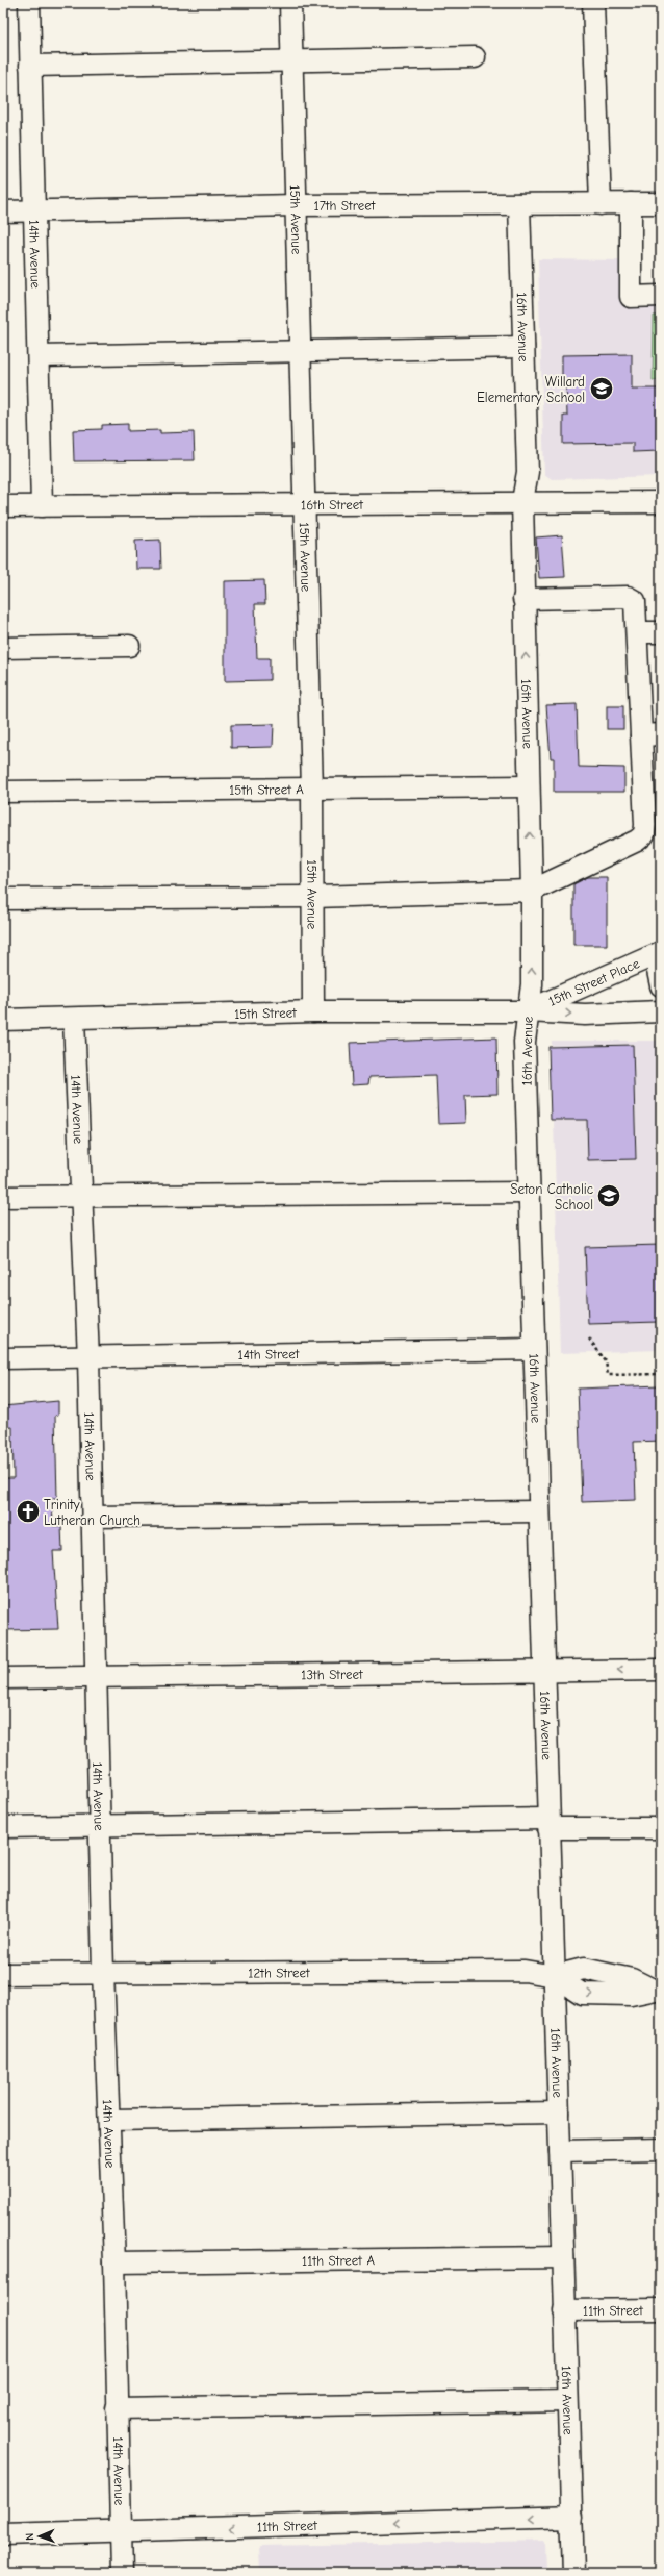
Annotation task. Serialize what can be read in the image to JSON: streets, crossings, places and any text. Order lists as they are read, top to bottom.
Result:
{
  "streets": {
    "street": [
      "17th Street",
      "15th Avenue",
      "14th Avenue",
      "16th Avenue",
      "16th Street",
      "15th Street A",
      "15th Street Place",
      "15th Street",
      "14th Street",
      "13th Street",
      "12th Street",
      "11th Street A",
      "11th Street"
    ]
  },
  "crossings": [
    ["17th Street", "15th Avenue"],
    ["17th Street", "14th Avenue"],
    ["17th Street", "16th Avenue"],
    ["15th Avenue", "16th Street"],
    ["15th Avenue", "15th Street A"],
    ["15th Avenue", "15th Street"],
    ["14th Avenue", "16th Street"],
    ["14th Avenue", "15th Street"],
    ["14th Avenue", "14th Street"],
    ["14th Avenue", "13th Street"],
    ["14th Avenue", "12th Street"],
    ["14th Avenue", "11th Street A"],
    ["14th Avenue", "11th Street"],
    ["16th Avenue", "16th Street"],
    ["16th Avenue", "15th Street A"],
    ["16th Avenue", "15th Street Place"],
    ["16th Avenue", "15th Street"],
    ["16th Avenue", "14th Street"],
    ["16th Avenue", "13th Street"],
    ["16th Avenue", "12th Street"],
    ["16th Avenue", "11th Street A"],
    ["16th Avenue", "11th Street"],
    ["15th Street Place", "15th Street"]
  ],
  "places": {
    "school or university": ["Willard Elementary School", "Seton Catholic School"],
    "church": ["Trinity Lutheran Church"]
  },
  "north": "left"
}
